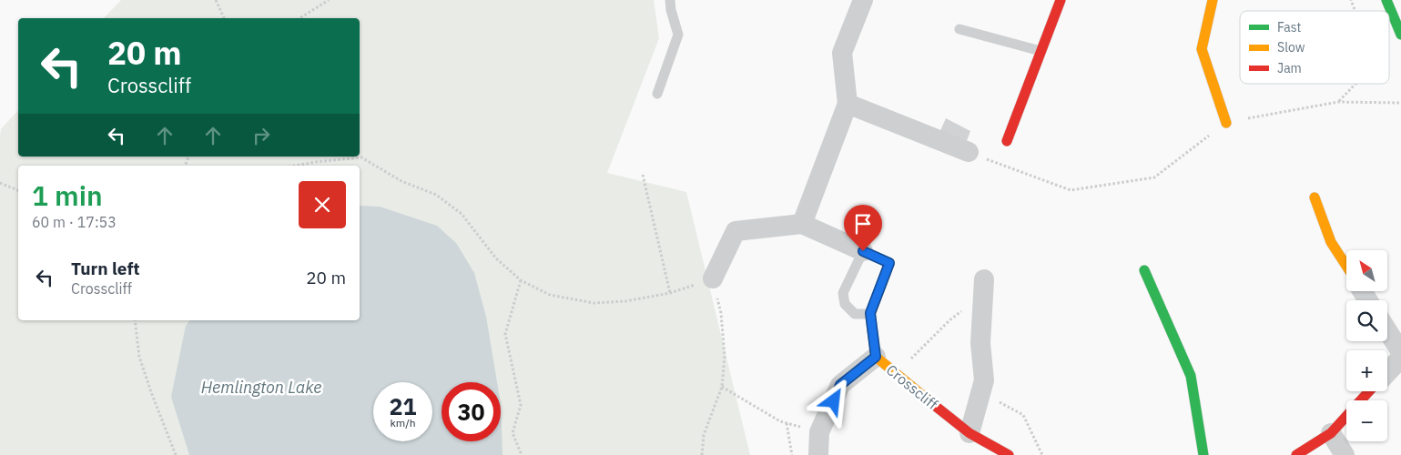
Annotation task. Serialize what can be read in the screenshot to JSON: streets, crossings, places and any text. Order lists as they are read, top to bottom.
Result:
{
  "streets": {
    "street": ["Crosscliff"]
  },
  "water": ["Hemlington Lake"],
  "legend": ["Fast", "Slow", "Jam"],
  "north": "top left",
  "page": {
    "turn": ["20 m", "Crosscliff"],
    "heading": ["1 min", "60 m · 17:53"],
    "list": [
      {
        "name": "Turn left",
        "note": "Crosscliff",
        "value": "20 m"
      }
    ],
    "map_buttons": ["+", "−"],
    "speed": "21 km/h",
    "limit": "30"
  }
}
